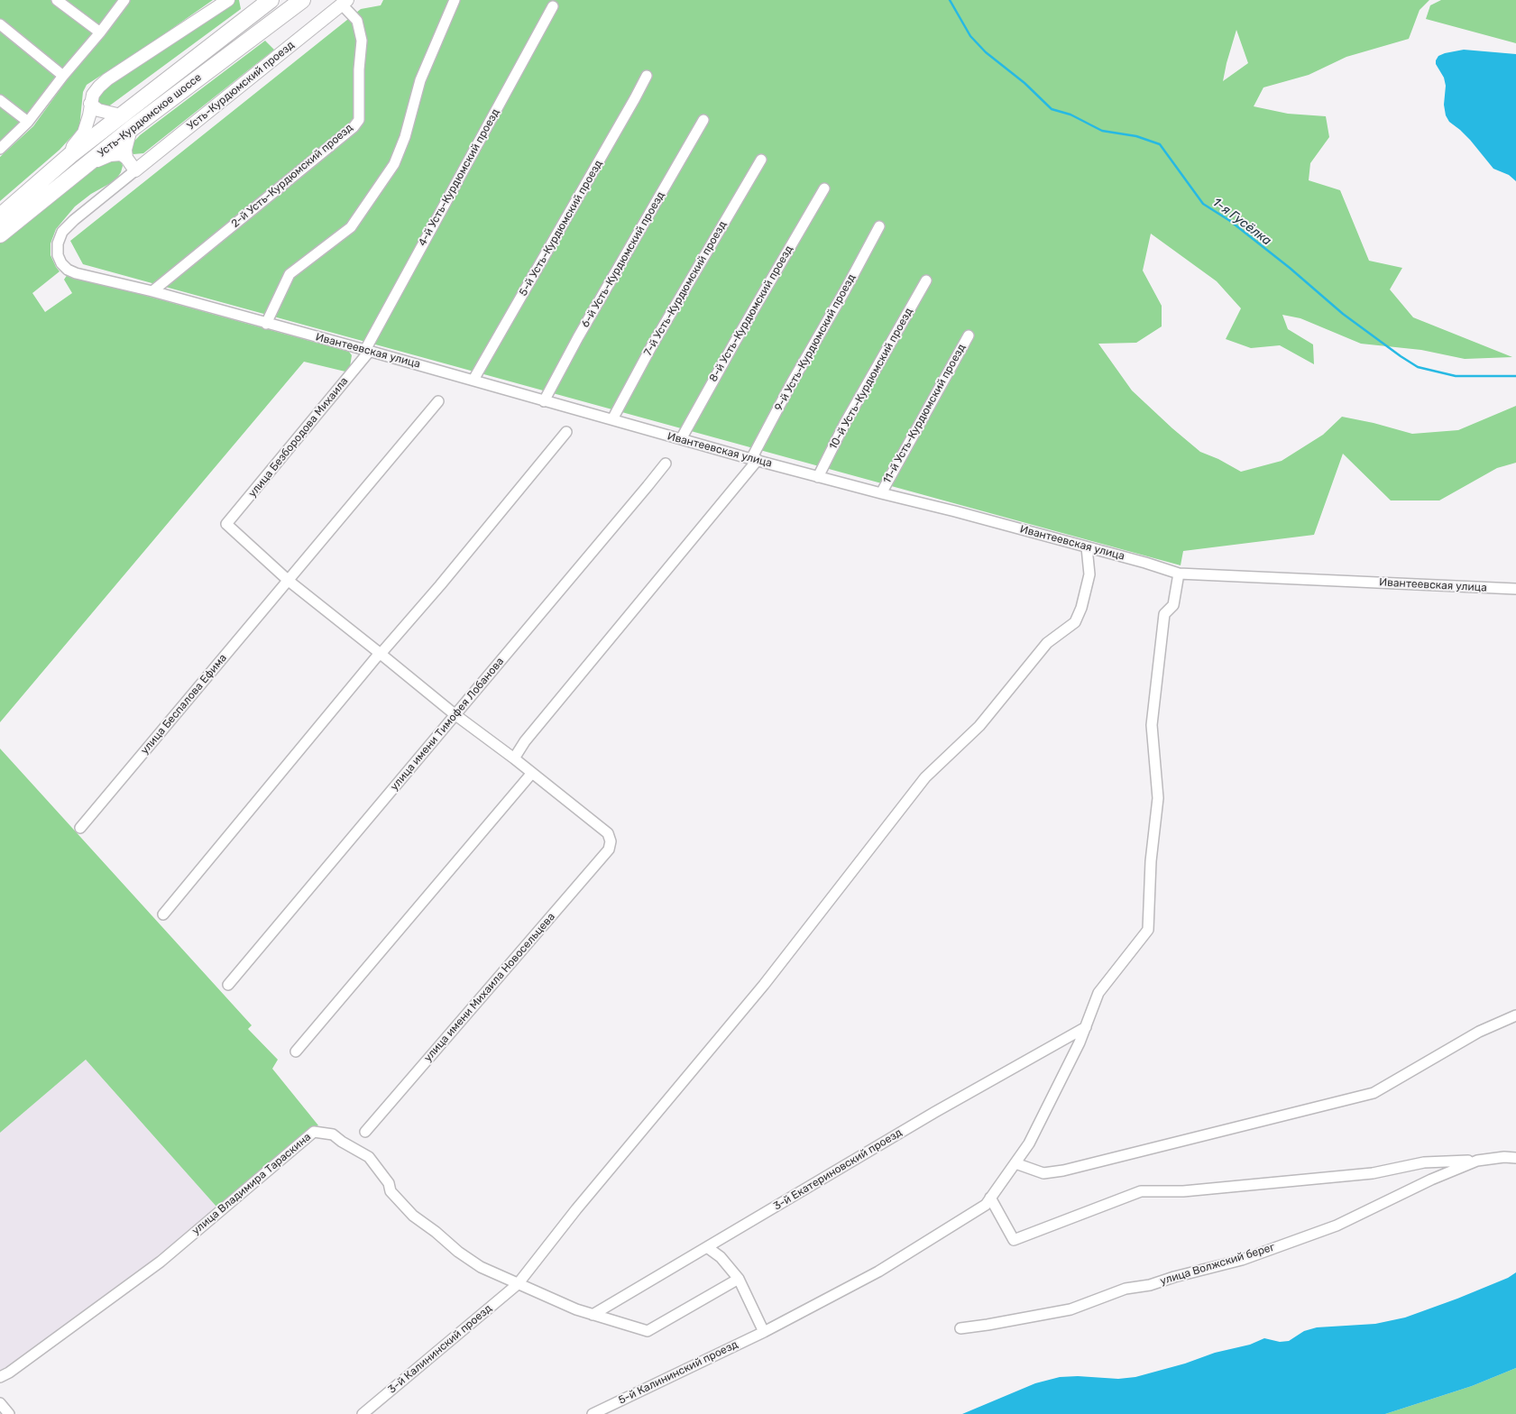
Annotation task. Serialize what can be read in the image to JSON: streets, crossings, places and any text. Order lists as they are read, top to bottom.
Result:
{
  "streets": {
    "main road": ["Усть-Курдюмское шоссе"],
    "street": [
      "Усть-Курдюмский проезд",
      "2-й Усть-Курдюмский проезд",
      "4-й Усть-Курдюмский проезд",
      "5-й Усть-Курдюмский проезд",
      "6-й Усть-Курдюмский проезд",
      "7-й Усть-Курдюмский проезд",
      "8-й Усть-Курдюмский проезд",
      "9-й Усть-Курдюмский проезд",
      "Ивантеевская улица",
      "10-й Усть-Курдюмский проезд",
      "11-й Усть-Курдюмский проезд",
      "улица Безбородова Михаила",
      "улица Беспалова Ефима",
      "улица имени Тимофея Лобанова",
      "улица имени Михаила Новосельцева",
      "3-й Екатериновский проезд",
      "улица Владимира Тараскина",
      "улица Волжский берег",
      "3-й Калининский проезд",
      "5-й Калининский проезд"
    ]
  },
  "crossings": [
    ["Усть-Курдюмский проезд", "2-й Усть-Курдюмский проезд"],
    ["Усть-Курдюмский проезд", "Ивантеевская улица"],
    ["2-й Усть-Курдюмский проезд", "Ивантеевская улица"],
    ["4-й Усть-Курдюмский проезд", "Ивантеевская улица"],
    ["4-й Усть-Курдюмский проезд", "улица Безбородова Михаила"],
    ["5-й Усть-Курдюмский проезд", "Ивантеевская улица"],
    ["6-й Усть-Курдюмский проезд", "Ивантеевская улица"],
    ["7-й Усть-Курдюмский проезд", "Ивантеевская улица"],
    ["8-й Усть-Курдюмский проезд", "Ивантеевская улица"],
    ["9-й Усть-Курдюмский проезд", "Ивантеевская улица"],
    ["Ивантеевская улица", "10-й Усть-Курдюмский проезд"],
    ["Ивантеевская улица", "11-й Усть-Курдюмский проезд"],
    ["Ивантеевская улица", "улица Безбородова Михаила"],
    ["Ивантеевская улица", "3-й Калининский проезд"],
    ["Ивантеевская улица", "5-й Калининский проезд"],
    ["улица Безбородова Михаила", "улица Беспалова Ефима"],
    ["3-й Екатериновский проезд", "улица Владимира Тараскина"],
    ["3-й Екатериновский проезд", "5-й Калининский проезд"],
    ["улица Владимира Тараскина", "3-й Калининский проезд"]
  ],
  "water": ["1-я Гусёлка"]
}
